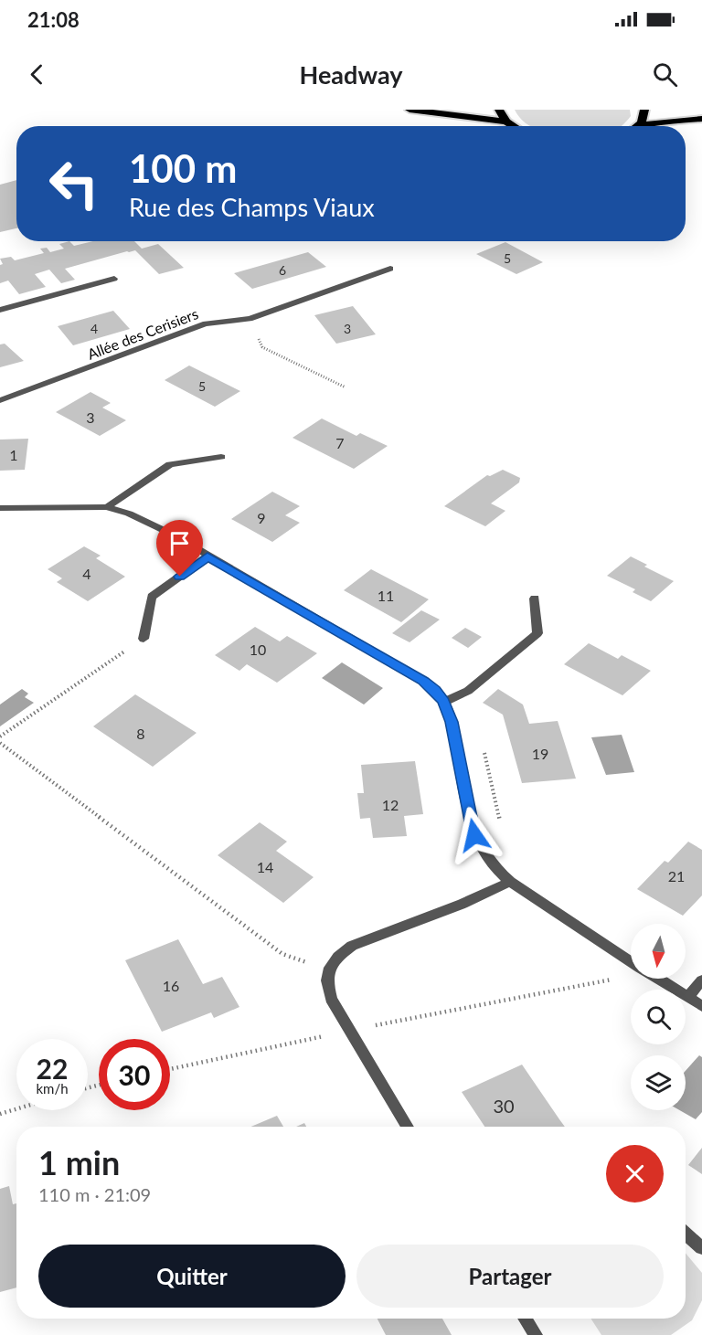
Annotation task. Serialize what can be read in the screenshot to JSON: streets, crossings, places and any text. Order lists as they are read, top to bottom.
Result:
{
  "streets": {
    "street": ["Allée des Cerisiers"]
  },
  "house_numbers": [
    "5",
    "6",
    "4",
    "3",
    "5",
    "3",
    "7",
    "1",
    "9",
    "4",
    "11",
    "10",
    "8",
    "19",
    "12",
    "14",
    "21",
    "16",
    "30"
  ],
  "north": "bottom",
  "page": {
    "status": "21:08",
    "header": "Headway",
    "turn": ["100 m", "Rue des Champs Viaux"],
    "speed": "22 km/h",
    "limit": "30",
    "heading": ["1 min", "110 m · 21:09"],
    "buttons": ["Quitter", "Partager"]
  }
}
